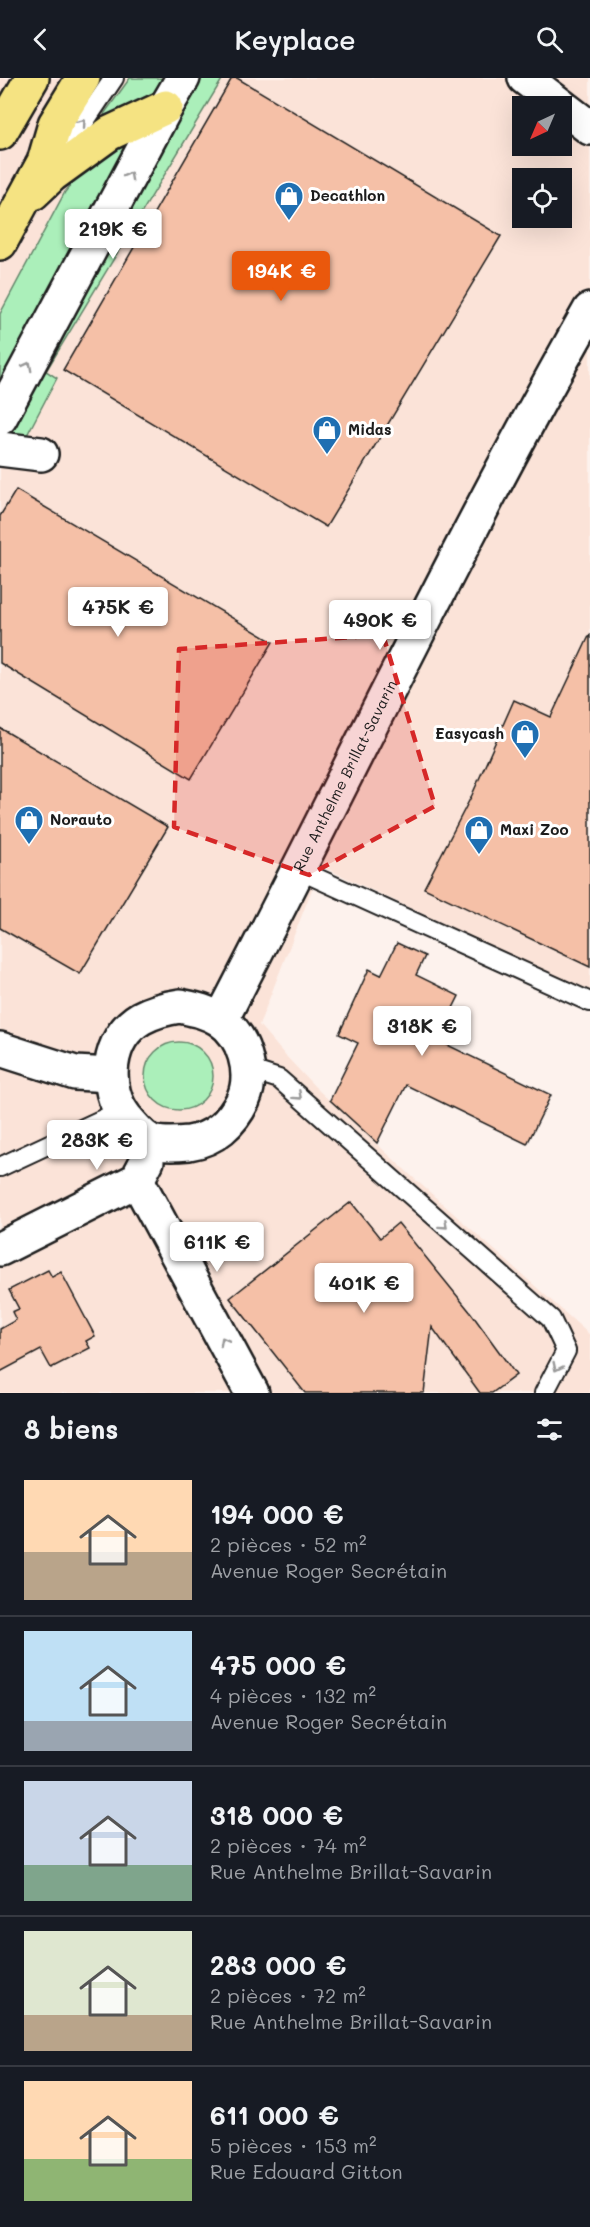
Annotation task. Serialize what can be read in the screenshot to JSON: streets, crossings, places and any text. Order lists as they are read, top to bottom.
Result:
{
  "streets": {
    "street": ["Rue Anthelme Brillat-Savarin"]
  },
  "places": {
    "shop": [
      "Decathlon",
      "Midas",
      "Easycash",
      "Norauto",
      "Maxi Zoo"
    ]
  },
  "north": "bottom left",
  "page": {
    "header": "Keyplace",
    "price": [
      "219K €",
      "194K €",
      "475K €",
      "490K €",
      "318K €",
      "283K €",
      "611K €",
      "401K €"
    ],
    "heading": "8 biens",
    "list": [
      {
        "name": "194 000 €",
        "note": "2 pièces · 52 m² · Avenue Roger Secrétain"
      },
      {
        "name": "475 000 €",
        "note": "4 pièces · 132 m² · Avenue Roger Secrétain"
      },
      {
        "name": "318 000 €",
        "note": "2 pièces · 74 m² · Rue Anthelme Brillat-Savarin"
      },
      {
        "name": "283 000 €",
        "note": "2 pièces · 72 m² · Rue Anthelme Brillat-Savarin"
      },
      {
        "name": "611 000 €",
        "note": "5 pièces · 153 m² · Rue Edouard Gitton"
      }
    ]
  }
}
